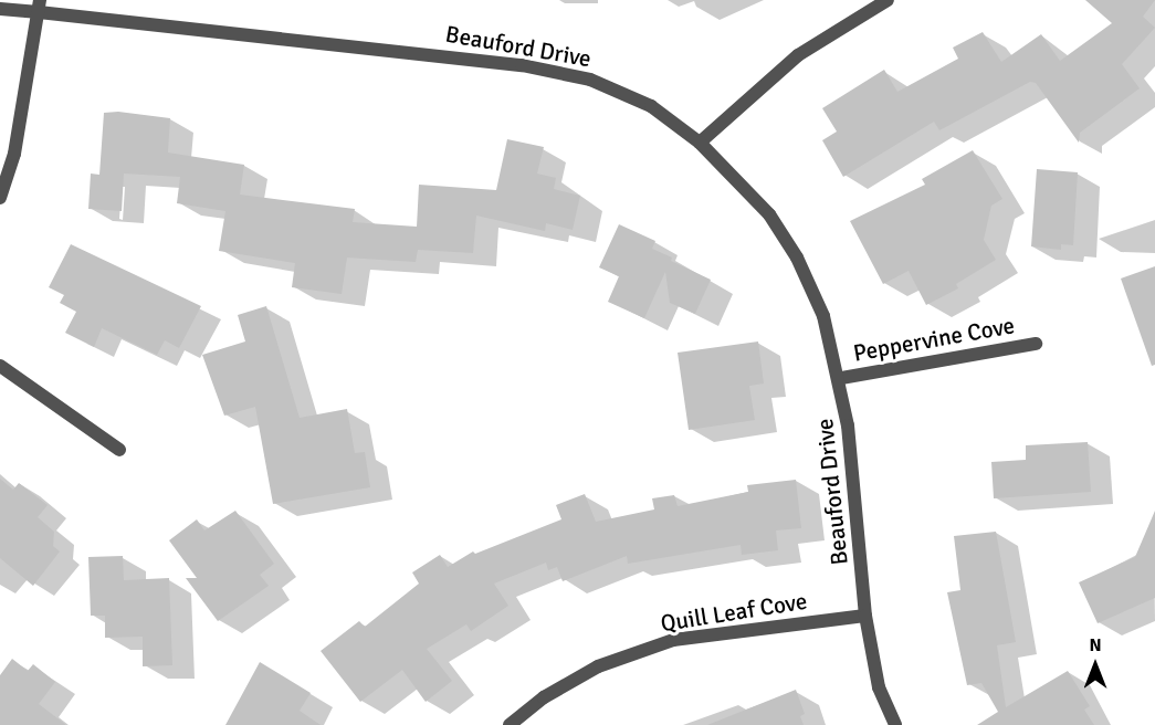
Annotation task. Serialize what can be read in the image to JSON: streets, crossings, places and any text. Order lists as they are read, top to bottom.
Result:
{
  "streets": {
    "street": ["Beauford Drive", "Peppervine Cove", "Quill Leaf Cove"]
  },
  "crossings": [
    ["Beauford Drive", "Peppervine Cove"],
    ["Beauford Drive", "Quill Leaf Cove"]
  ],
  "north": "top"
}
